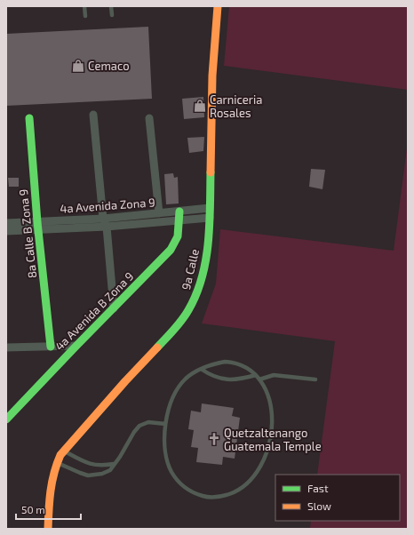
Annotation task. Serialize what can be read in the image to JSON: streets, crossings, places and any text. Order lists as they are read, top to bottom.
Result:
{
  "streets": {
    "street": [
      "4a Avenida Zona 9",
      "8a Calle B Zona 9",
      "9a Calle",
      "4a Avenida B Zona 9"
    ]
  },
  "crossings": [
    ["4a Avenida Zona 9", "8a Calle B Zona 9"],
    ["4a Avenida Zona 9", "9a Calle"],
    ["4a Avenida Zona 9", "4a Avenida B Zona 9"]
  ],
  "places": {
    "shop": ["Cemaco", "Carniceria Rosales"],
    "church": ["Quetzaltenango Guatemala Temple"]
  },
  "legend": ["Fast", "Slow"],
  "scale_bar": "50 m"
}
